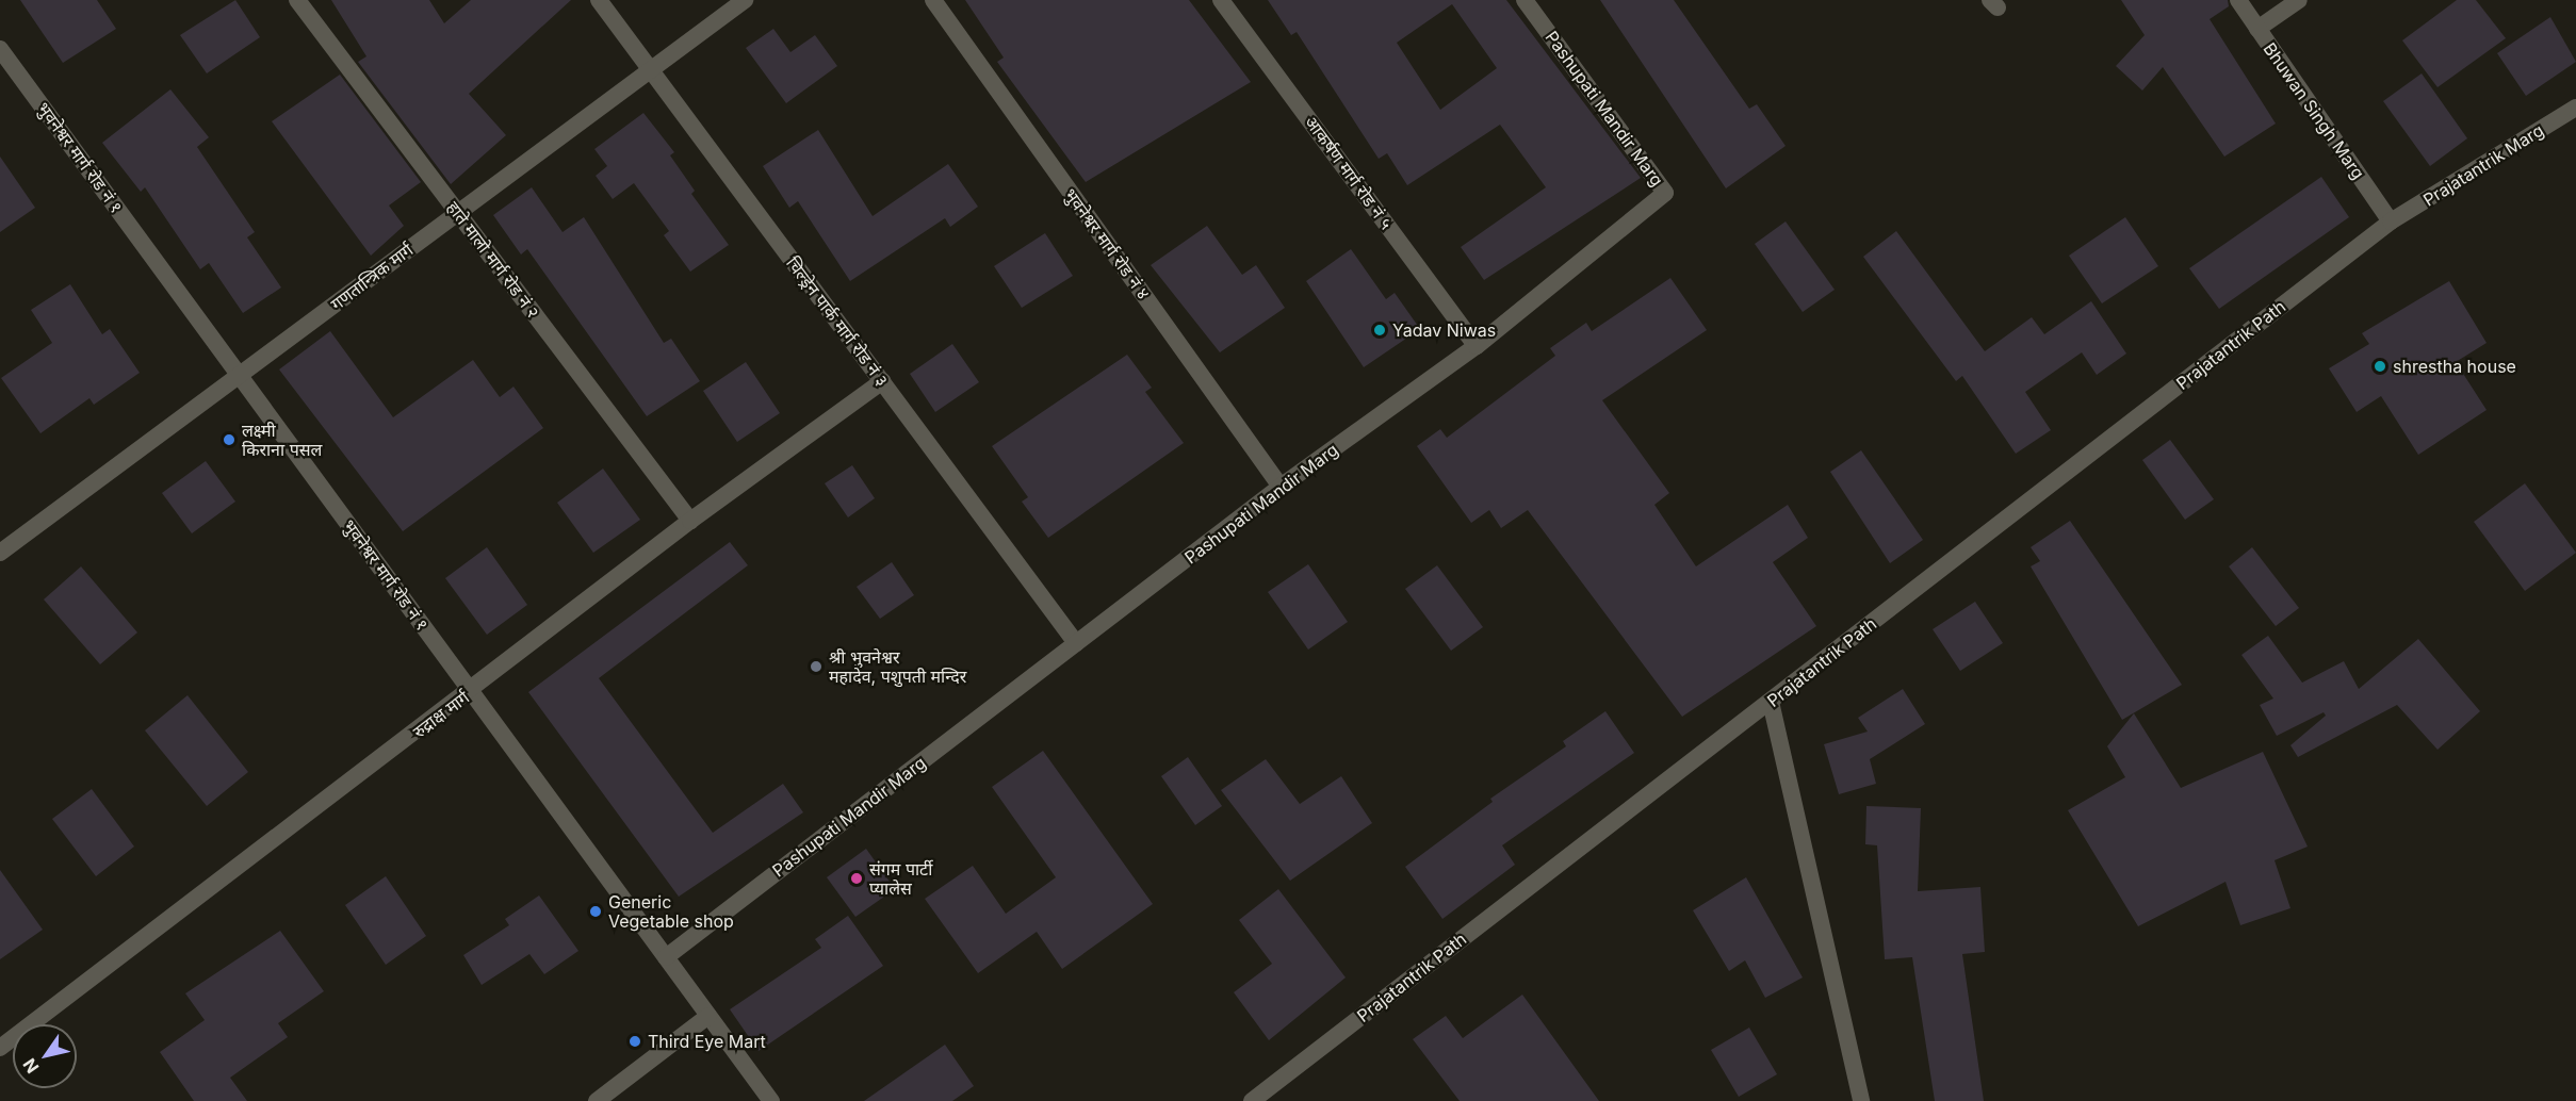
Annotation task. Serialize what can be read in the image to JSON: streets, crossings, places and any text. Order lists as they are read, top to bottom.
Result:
{
  "streets": {
    "street": [
      "Pashupati Mandir Marg",
      "Bhuwan Singh Marg",
      "भुवनेश्वर मार्ग रोड नं १",
      "Prajatantrik Marg",
      "आकर्षण मार्ग रोड नं ५",
      "भुवनेश्वर मार्ग रोड नं ४",
      "हाते मालो मार्ग रोड नं २",
      "गणतान्त्रिक मार्ग",
      "चिल्ड्रेन पार्क मार्ग रोड नं ३",
      "Prajatantrik Path",
      "रुद्राक्ष मार्ग"
    ]
  },
  "crossings": [
    ["Pashupati Mandir Marg", "भुवनेश्वर मार्ग रोड नं १"],
    ["Pashupati Mandir Marg", "आकर्षण मार्ग रोड नं ५"],
    ["Pashupati Mandir Marg", "भुवनेश्वर मार्ग रोड नं ४"],
    ["Pashupati Mandir Marg", "चिल्ड्रेन पार्क मार्ग रोड नं ३"],
    ["Bhuwan Singh Marg", "Prajatantrik Marg"],
    ["Bhuwan Singh Marg", "Prajatantrik Path"],
    ["भुवनेश्वर मार्ग रोड नं १", "गणतान्त्रिक मार्ग"],
    ["भुवनेश्वर मार्ग रोड नं १", "रुद्राक्ष मार्ग"],
    ["Prajatantrik Marg", "Prajatantrik Path"],
    ["हाते मालो मार्ग रोड नं २", "गणतान्त्रिक मार्ग"],
    ["हाते मालो मार्ग रोड नं २", "रुद्राक्ष मार्ग"],
    ["गणतान्त्रिक मार्ग", "चिल्ड्रेन पार्क मार्ग रोड नं ३"],
    ["चिल्ड्रेन पार्क मार्ग रोड नं ३", "रुद्राक्ष मार्ग"]
  ],
  "places": [
    "Yadav Niwas",
    "shrestha house",
    "लक्ष्मी किराना पसल",
    "श्री भुवनेश्वर महादेव, पशुपती मन्दिर",
    "संगम पार्टी प्यालेस",
    "Generic Vegetable shop",
    "Third Eye Mart"
  ],
  "north": "bottom left"
}
